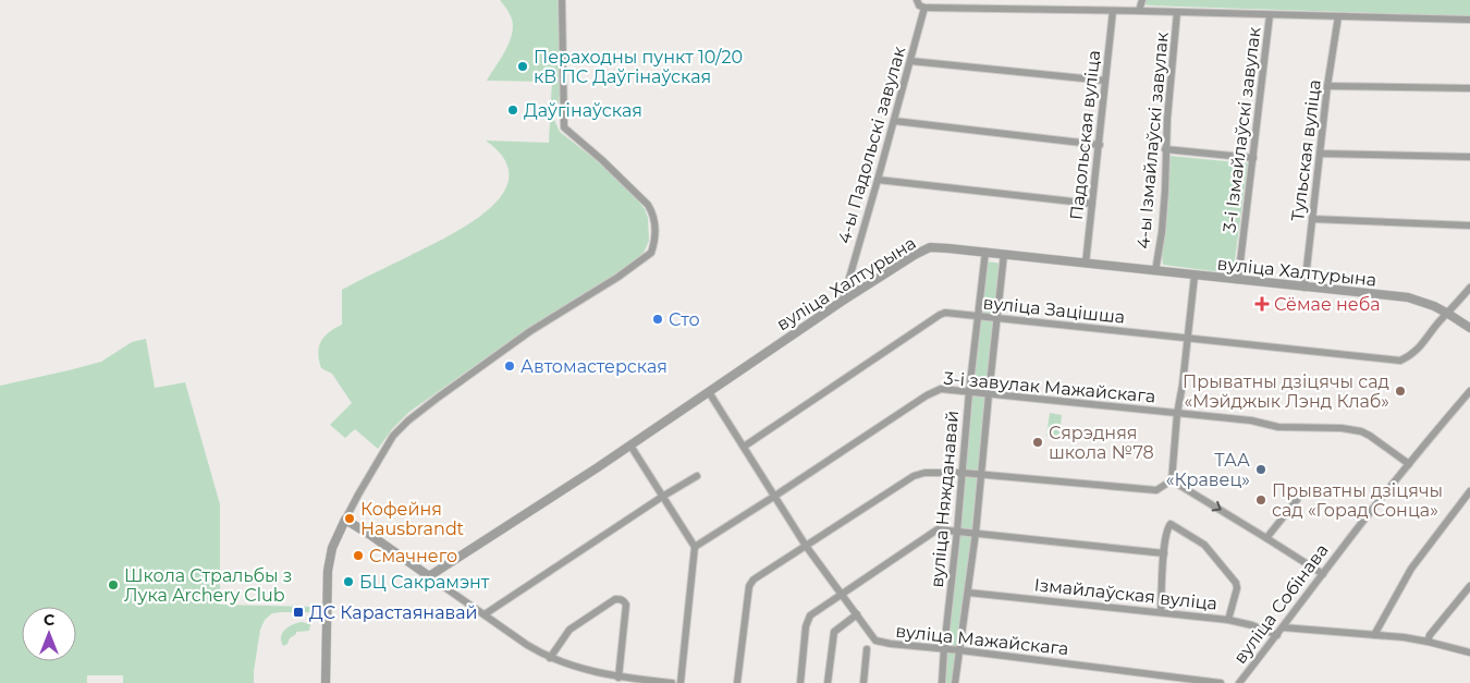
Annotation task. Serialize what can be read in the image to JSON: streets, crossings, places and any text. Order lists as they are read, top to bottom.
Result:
{
  "streets": {
    "street": [
      "3-і Ізмайлаўскі завулак",
      "Падольская вуліца",
      "4-ы Ізмайлаўскі завулак",
      "4-ы Падольскі завулак",
      "Тульская вуліца",
      "вуліца Халтурына",
      "вуліца Зацішша",
      "3-і завулак Мажайскага",
      "вуліца Няжданавай",
      "Ізмайлаўская вуліца",
      "вуліца Собінава",
      "вуліца Мажайскага"
    ]
  },
  "crossings": [
    ["3-і Ізмайлаўскі завулак", "вуліца Халтурына"],
    ["Падольская вуліца", "вуліца Халтурына"],
    ["4-ы Ізмайлаўскі завулак", "вуліца Халтурына"],
    ["4-ы Падольскі завулак", "вуліца Халтурына"],
    ["Тульская вуліца", "вуліца Халтурына"],
    ["вуліца Халтурына", "вуліца Зацішша"],
    ["вуліца Халтурына", "вуліца Няжданавай"],
    ["вуліца Халтурына", "вуліца Мажайскага"],
    ["вуліца Зацішша", "вуліца Няжданавай"],
    ["вуліца Зацішша", "вуліца Мажайскага"],
    ["3-і завулак Мажайскага", "вуліца Няжданавай"],
    ["3-і завулак Мажайскага", "вуліца Собінава"],
    ["3-і завулак Мажайскага", "вуліца Мажайскага"],
    ["вуліца Няжданавай", "Ізмайлаўская вуліца"],
    ["вуліца Няжданавай", "вуліца Мажайскага"],
    ["Ізмайлаўская вуліца", "вуліца Собінава"]
  ],
  "places": {
    "other": [
      "Пераходны пункт 10/20 кВ ПС Даўгінаўская",
      "Даўгінаўская",
      "Сто",
      "Автомастерская",
      "Прыватны дзіцячы сад «Мэйджык Лэнд Клаб»",
      "Сярэдняя школа №78",
      "ТАА «Кравец»",
      "Прыватны дзіцячы сад «Горад Сонца»",
      "Кофейня Hausbrandt",
      "Смачнего",
      "БЦ Сакрамэнт",
      "Школа Стральбы з Лука Archery Club"
    ],
    "health": ["Сёмае неба"],
    "transit": ["ДС Карастаянавай"]
  },
  "north": "top"
}
